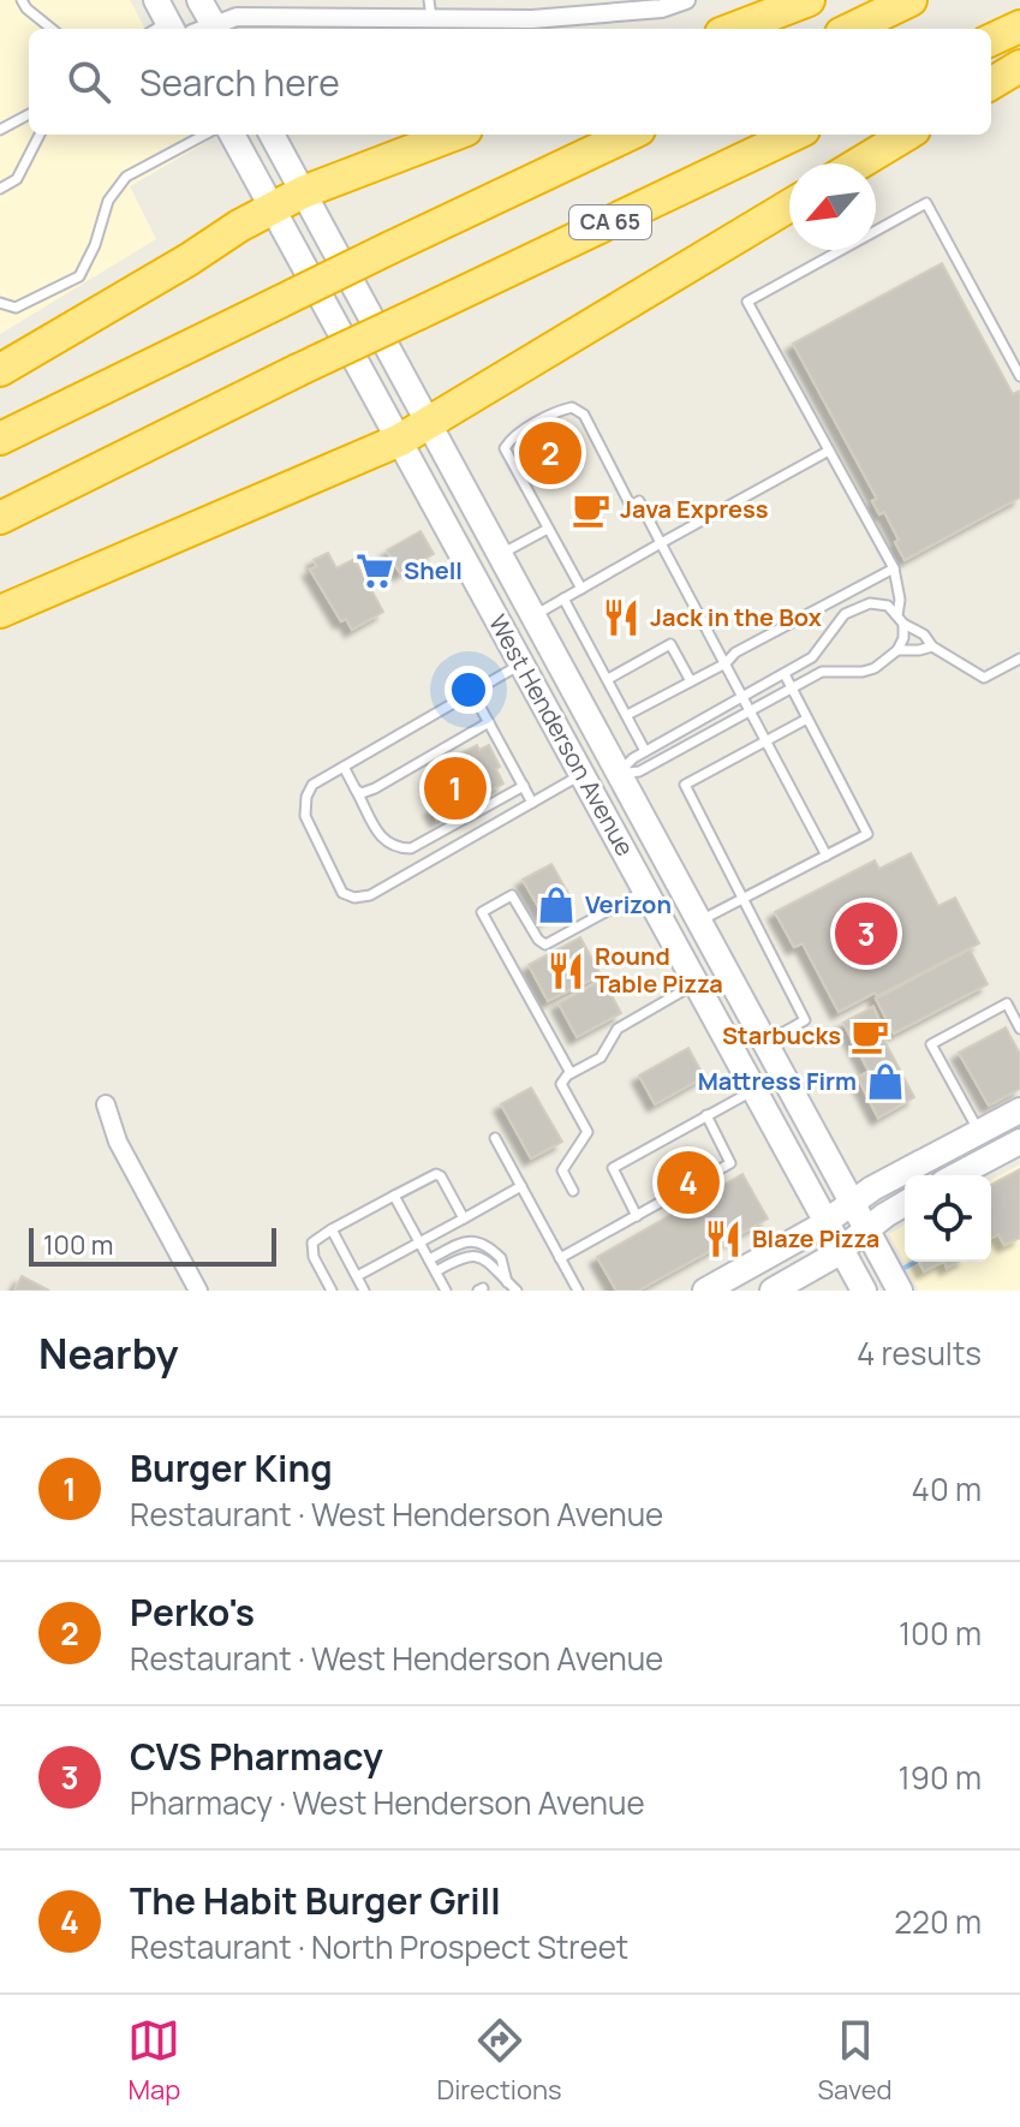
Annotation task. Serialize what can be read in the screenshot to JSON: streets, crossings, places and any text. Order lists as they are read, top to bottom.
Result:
{
  "streets": {
    "highway": ["CA 65"],
    "main road": ["West Henderson Avenue"]
  },
  "places": {
    "cafe": ["Java Express", "Starbucks"],
    "supermarket": ["Shell"],
    "restaurant": ["Jack in the Box", "Round Table Pizza", "Blaze Pizza"],
    "shop": ["Verizon", "Mattress Firm"]
  },
  "scale_bar": "100 m",
  "north": "bottom left",
  "page": {
    "search": "Search here",
    "pins": [
      "2",
      "1",
      "3",
      "4"
    ],
    "scale": "100 m",
    "heading": ["Nearby", "4 results"],
    "list": [
      {
        "mark": "1",
        "name": "Burger King",
        "note": "Restaurant · West Henderson Avenue",
        "value": "40 m"
      },
      {
        "mark": "2",
        "name": "Perko's",
        "note": "Restaurant · West Henderson Avenue",
        "value": "100 m"
      },
      {
        "mark": "3",
        "name": "CVS Pharmacy",
        "note": "Pharmacy · West Henderson Avenue",
        "value": "190 m"
      },
      {
        "mark": "4",
        "name": "The Habit Burger Grill",
        "note": "Restaurant · North Prospect Street",
        "value": "220 m"
      }
    ],
    "nav": ["Map", "Directions", "Saved"]
  }
}
